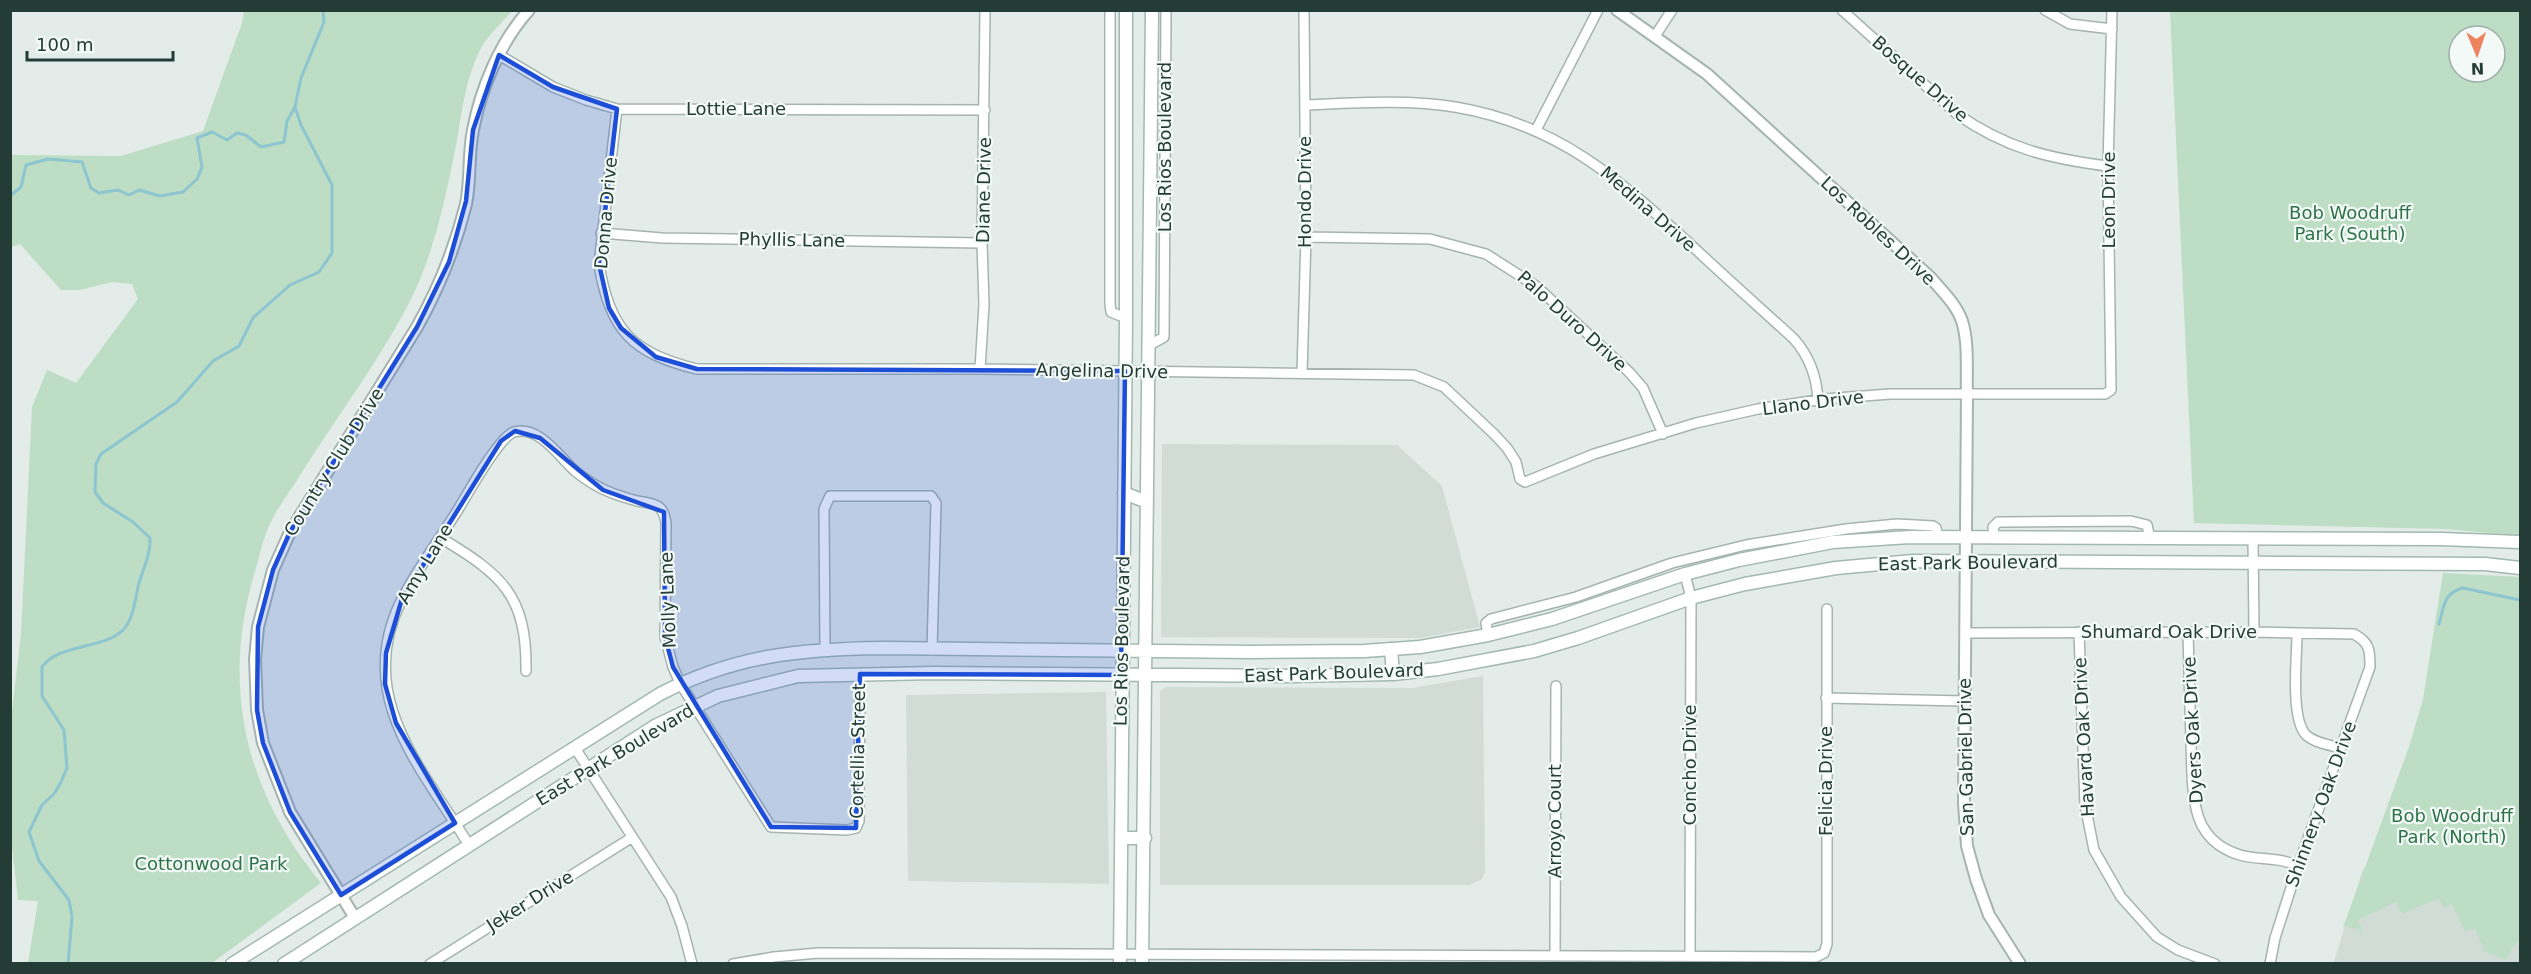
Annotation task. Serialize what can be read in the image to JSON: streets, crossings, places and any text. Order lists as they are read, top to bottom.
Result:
{
  "streets": {
    "main road": ["Los Rios Boulevard", "East Park Boulevard"],
    "street": [
      "Bosque Drive",
      "Lottie Lane",
      "Diane Drive",
      "Hondo Drive",
      "Leon Drive",
      "Medina Drive",
      "Donna Drive",
      "Los Robles Drive",
      "Phyllis Lane",
      "Palo Duro Drive",
      "Angelina Drive",
      "Llano Drive",
      "Country Club Drive",
      "Amy Lane",
      "Molly Lane",
      "Shumard Oak Drive",
      "Dyers Oak Drive",
      "Havard Oak Drive",
      "Cortellia Street",
      "San Gabriel Drive",
      "Concho Drive",
      "Felicia Drive",
      "Shinnery Oak Drive",
      "Arroyo Court",
      "Jeker Drive"
    ]
  },
  "crossings": [
    ["Bosque Drive", "Leon Drive"],
    ["Lottie Lane", "Diane Drive"],
    ["Lottie Lane", "Donna Drive"],
    ["Lottie Lane", "Country Club Drive"],
    ["Los Rios Boulevard", "Angelina Drive"],
    ["Los Rios Boulevard", "East Park Boulevard"],
    ["Diane Drive", "Phyllis Lane"],
    ["Diane Drive", "Angelina Drive"],
    ["Hondo Drive", "Medina Drive"],
    ["Hondo Drive", "Palo Duro Drive"],
    ["Hondo Drive", "Angelina Drive"],
    ["Leon Drive", "Llano Drive"],
    ["Medina Drive", "Llano Drive"],
    ["Donna Drive", "Phyllis Lane"],
    ["Donna Drive", "Angelina Drive"],
    ["Los Robles Drive", "Llano Drive"],
    ["Los Robles Drive", "East Park Boulevard"],
    ["Los Robles Drive", "San Gabriel Drive"],
    ["Palo Duro Drive", "Llano Drive"],
    ["Angelina Drive", "Llano Drive"],
    ["Country Club Drive", "East Park Boulevard"],
    ["East Park Boulevard", "Amy Lane"],
    ["East Park Boulevard", "Molly Lane"],
    ["East Park Boulevard", "Cortellia Street"],
    ["East Park Boulevard", "San Gabriel Drive"],
    ["East Park Boulevard", "Concho Drive"],
    ["Amy Lane", "Molly Lane"],
    ["Molly Lane", "Cortellia Street"],
    ["Shumard Oak Drive", "Dyers Oak Drive"],
    ["Shumard Oak Drive", "Havard Oak Drive"],
    ["Shumard Oak Drive", "San Gabriel Drive"],
    ["Shumard Oak Drive", "Shinnery Oak Drive"],
    ["Dyers Oak Drive", "Shinnery Oak Drive"],
    ["Concho Drive", "Felicia Drive"]
  ],
  "parks": ["Bob Woodruff Park (South)", "Bob Woodruff Park (North)", "Cottonwood Park"],
  "scale_bar": "100 m",
  "north": "bottom"
}
